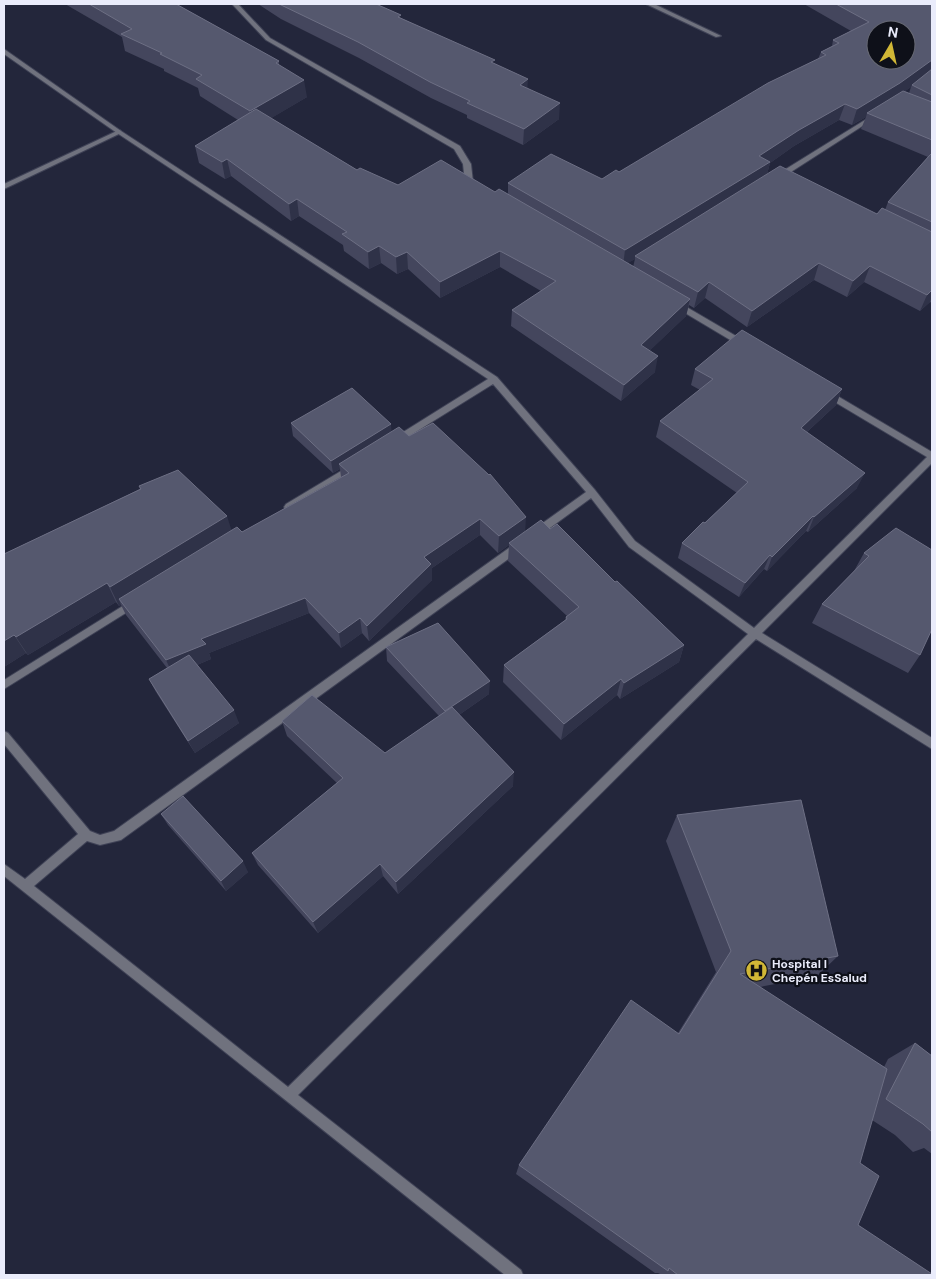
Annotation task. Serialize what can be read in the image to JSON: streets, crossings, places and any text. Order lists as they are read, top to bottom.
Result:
{
  "places": {
    "hospital": ["Hospital I Chepén EsSalud"]
  },
  "north": "top"
}
